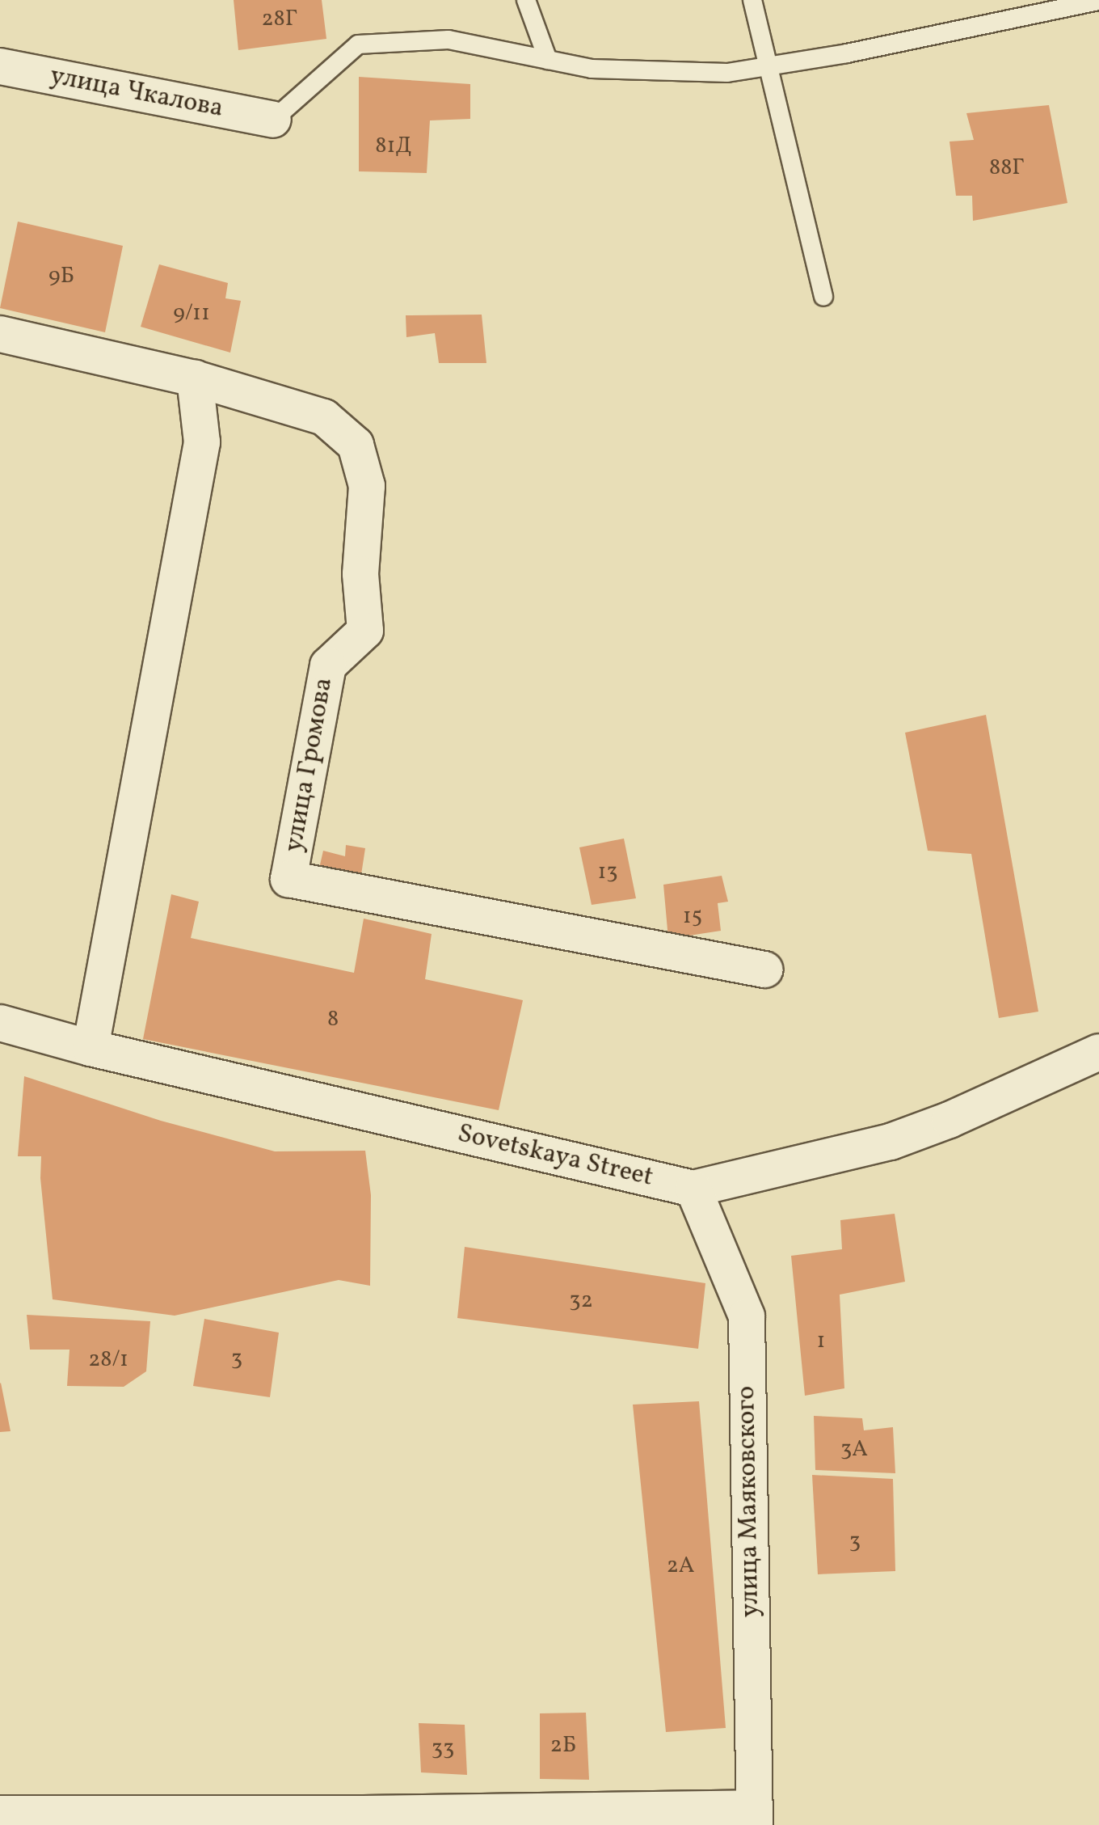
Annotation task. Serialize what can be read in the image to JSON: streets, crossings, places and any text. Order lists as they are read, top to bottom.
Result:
{
  "streets": {
    "street": [
      "улица Чкалова",
      "улица Громова",
      "Sovetskaya Street",
      "улица Маяковского"
    ]
  },
  "crossings": [
    ["Sovetskaya Street", "улица Маяковского"]
  ],
  "house_numbers": [
    "28Г",
    "81Д",
    "88Г",
    "9Б",
    "9/11",
    "13",
    "15",
    "8",
    "32",
    "1",
    "3",
    "28/1",
    "3А",
    "3",
    "2А",
    "2Б",
    "33"
  ]
}
